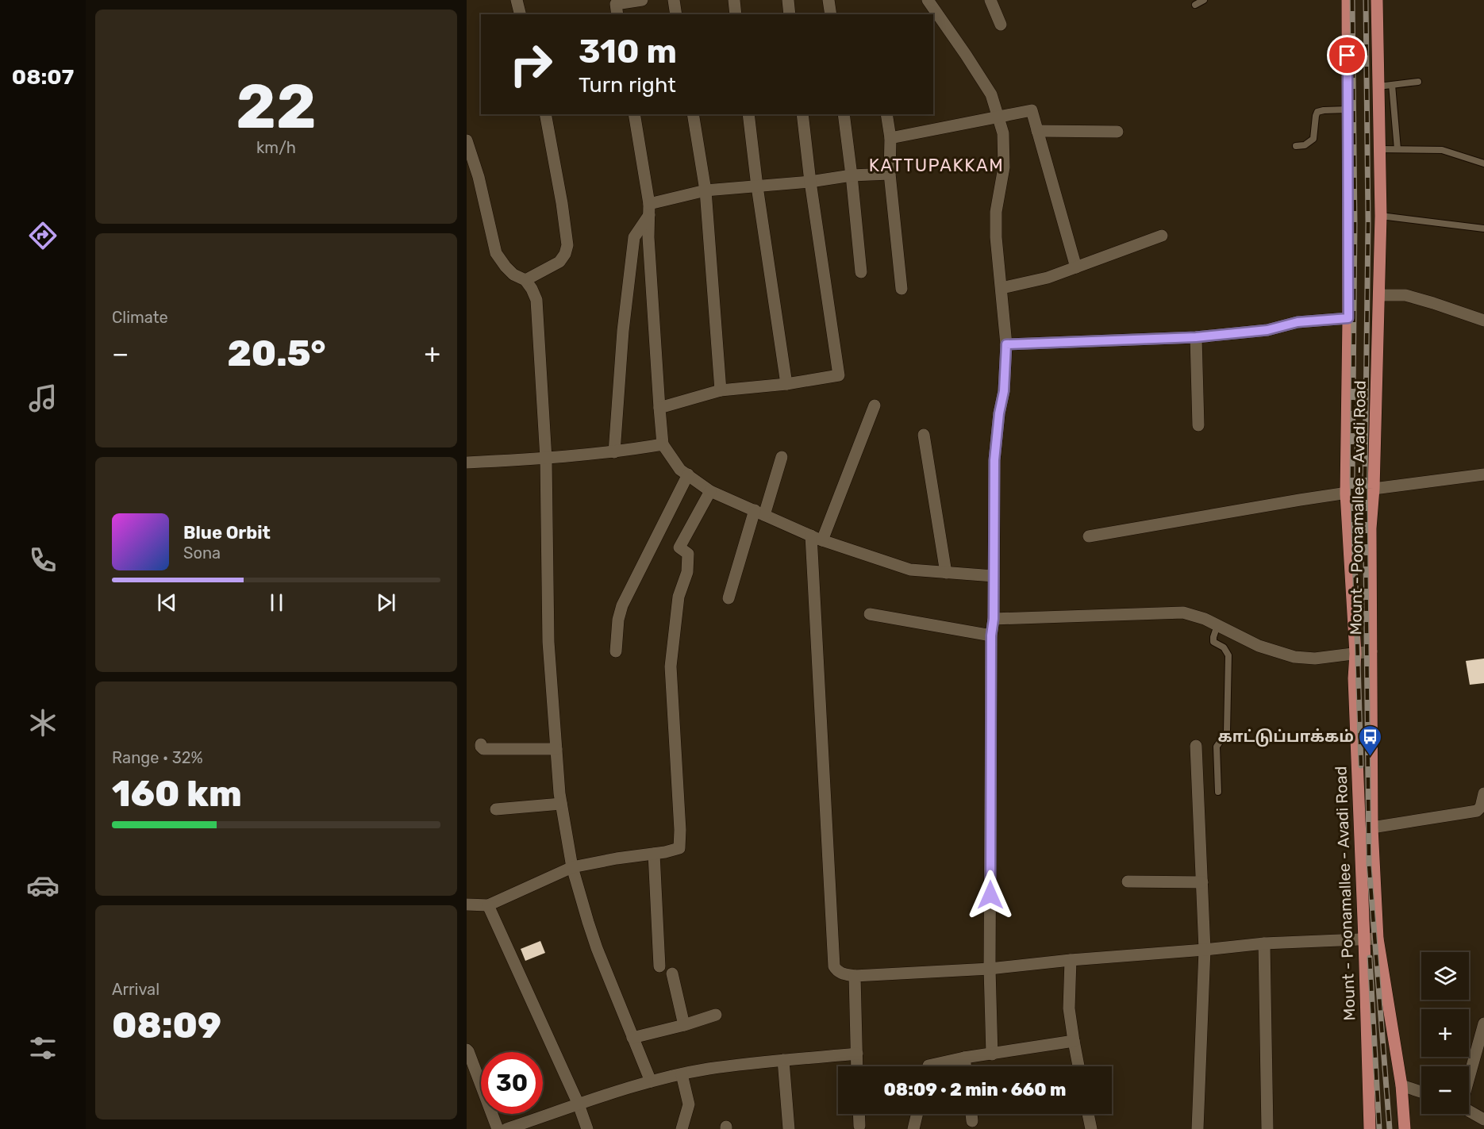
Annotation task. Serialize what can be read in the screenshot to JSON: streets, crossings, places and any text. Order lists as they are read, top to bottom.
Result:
{
  "streets": {
    "main road": ["Mount - Poonamallee - Avadi Road"]
  },
  "districts": ["KATTUPAKKAM"],
  "places": {
    "bus stop": ["காட்டுப்பாக்கம்"]
  },
  "page": {
    "tabs": "08:07",
    "tile": [
      ["22", "km/h"],
      "Climate",
      ["Range · 32%", "160 km"],
      ["Arrival", "08:09"]
    ],
    "turn": ["310 m", "Turn right"],
    "heat": ["−", "20.5°", "+"],
    "song": ["Blue Orbit", "Sona"],
    "map_buttons": ["+", "−"],
    "limit": "30",
    "trip": "08:09 · 2 min · 660 m"
  }
}
